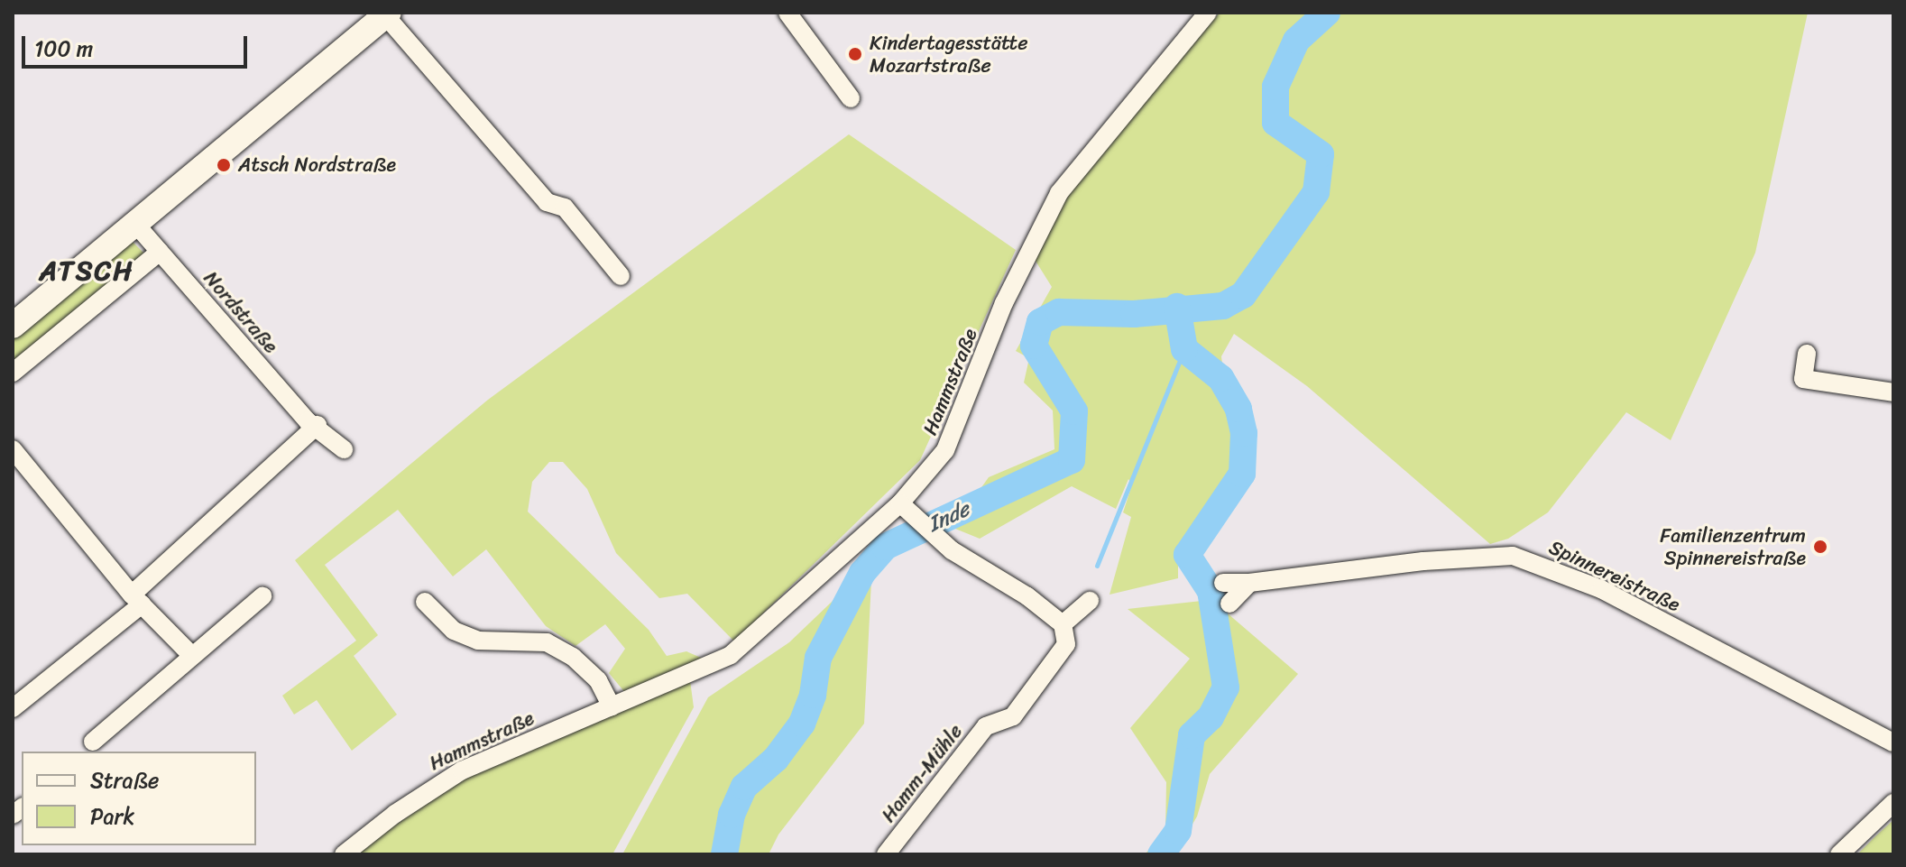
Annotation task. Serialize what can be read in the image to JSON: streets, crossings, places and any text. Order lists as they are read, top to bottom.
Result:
{
  "streets": {
    "street": [
      "Nordstraße",
      "Hammstraße",
      "Spinnereistraße",
      "Hamm-Mühle"
    ]
  },
  "districts": ["ATSCH"],
  "water": ["Inde"],
  "places": ["Kindertagesstätte Mozartstraße", "Atsch Nordstraße", "Familienzentrum Spinnereistraße"],
  "legend": ["Straße", "Park"],
  "scale_bar": "100 m"
}
